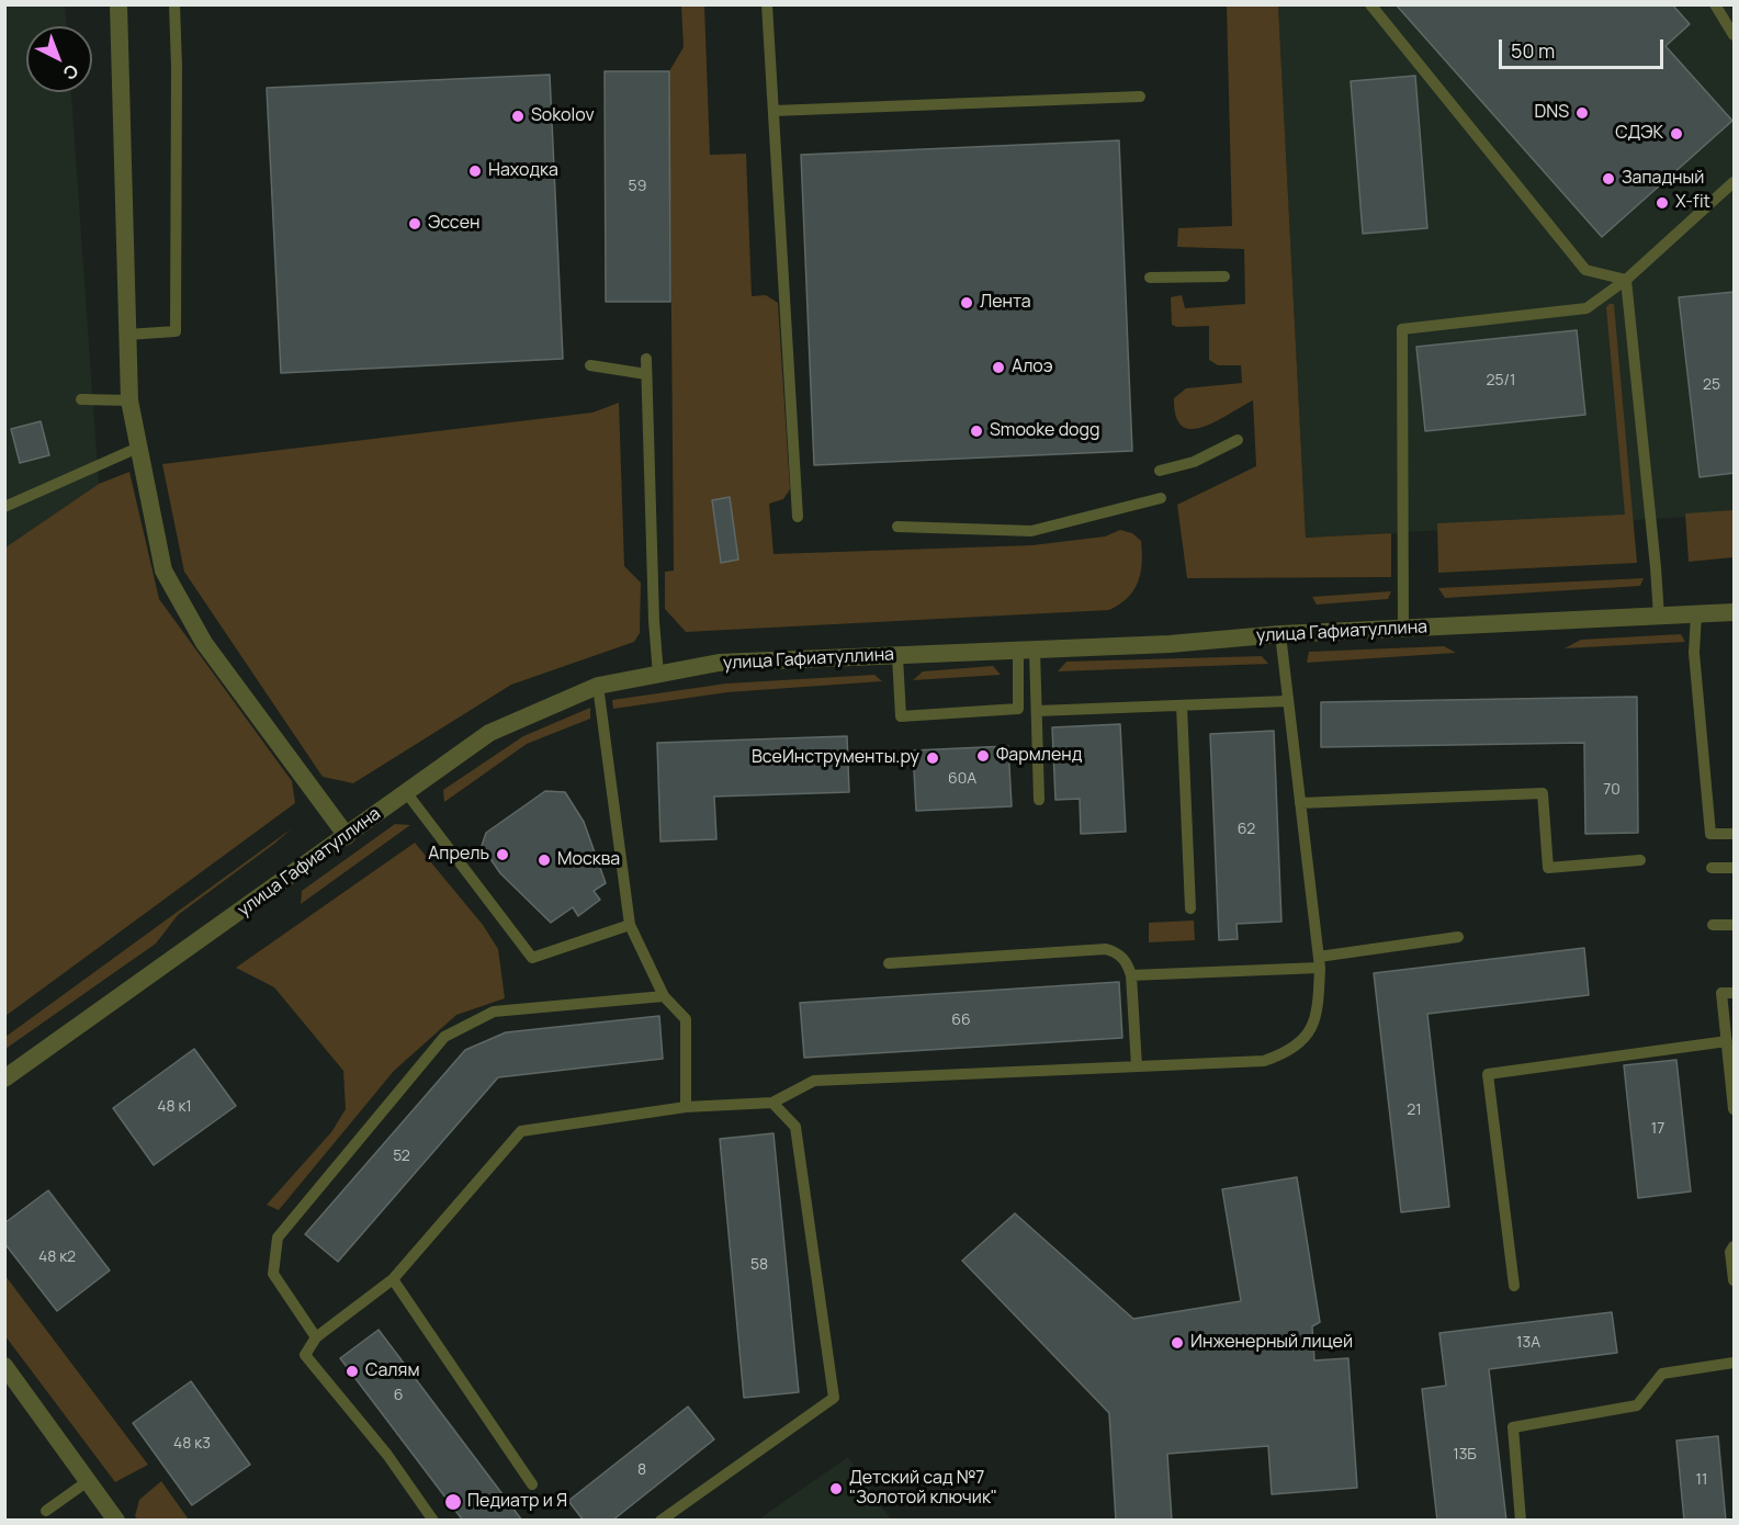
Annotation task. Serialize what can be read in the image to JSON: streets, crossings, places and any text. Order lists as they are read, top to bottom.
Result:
{
  "streets": {
    "street": ["улица Гафиатуллина"]
  },
  "places": [
    "DNS",
    "Sokolov",
    "СДЭК",
    "Находка",
    "Западный",
    "X-fit",
    "Эссен",
    "Лента",
    "Алоэ",
    "Smooke dogg",
    "Фармленд",
    "ВсеИнструменты.ру",
    "Апрель",
    "Москва",
    "Инженерный лицей",
    "Салям",
    "Детский сад №7 \"Золотой ключик\"",
    "Педиатр и Я"
  ],
  "house_numbers": [
    "59",
    "25/1",
    "25",
    "60А",
    "70",
    "62",
    "66",
    "48 к1",
    "21",
    "17",
    "52",
    "48 к2",
    "58",
    "13А",
    "6",
    "48 к3",
    "13Б",
    "8",
    "11"
  ],
  "scale_bar": "50 m",
  "north": "bottom right"
}
